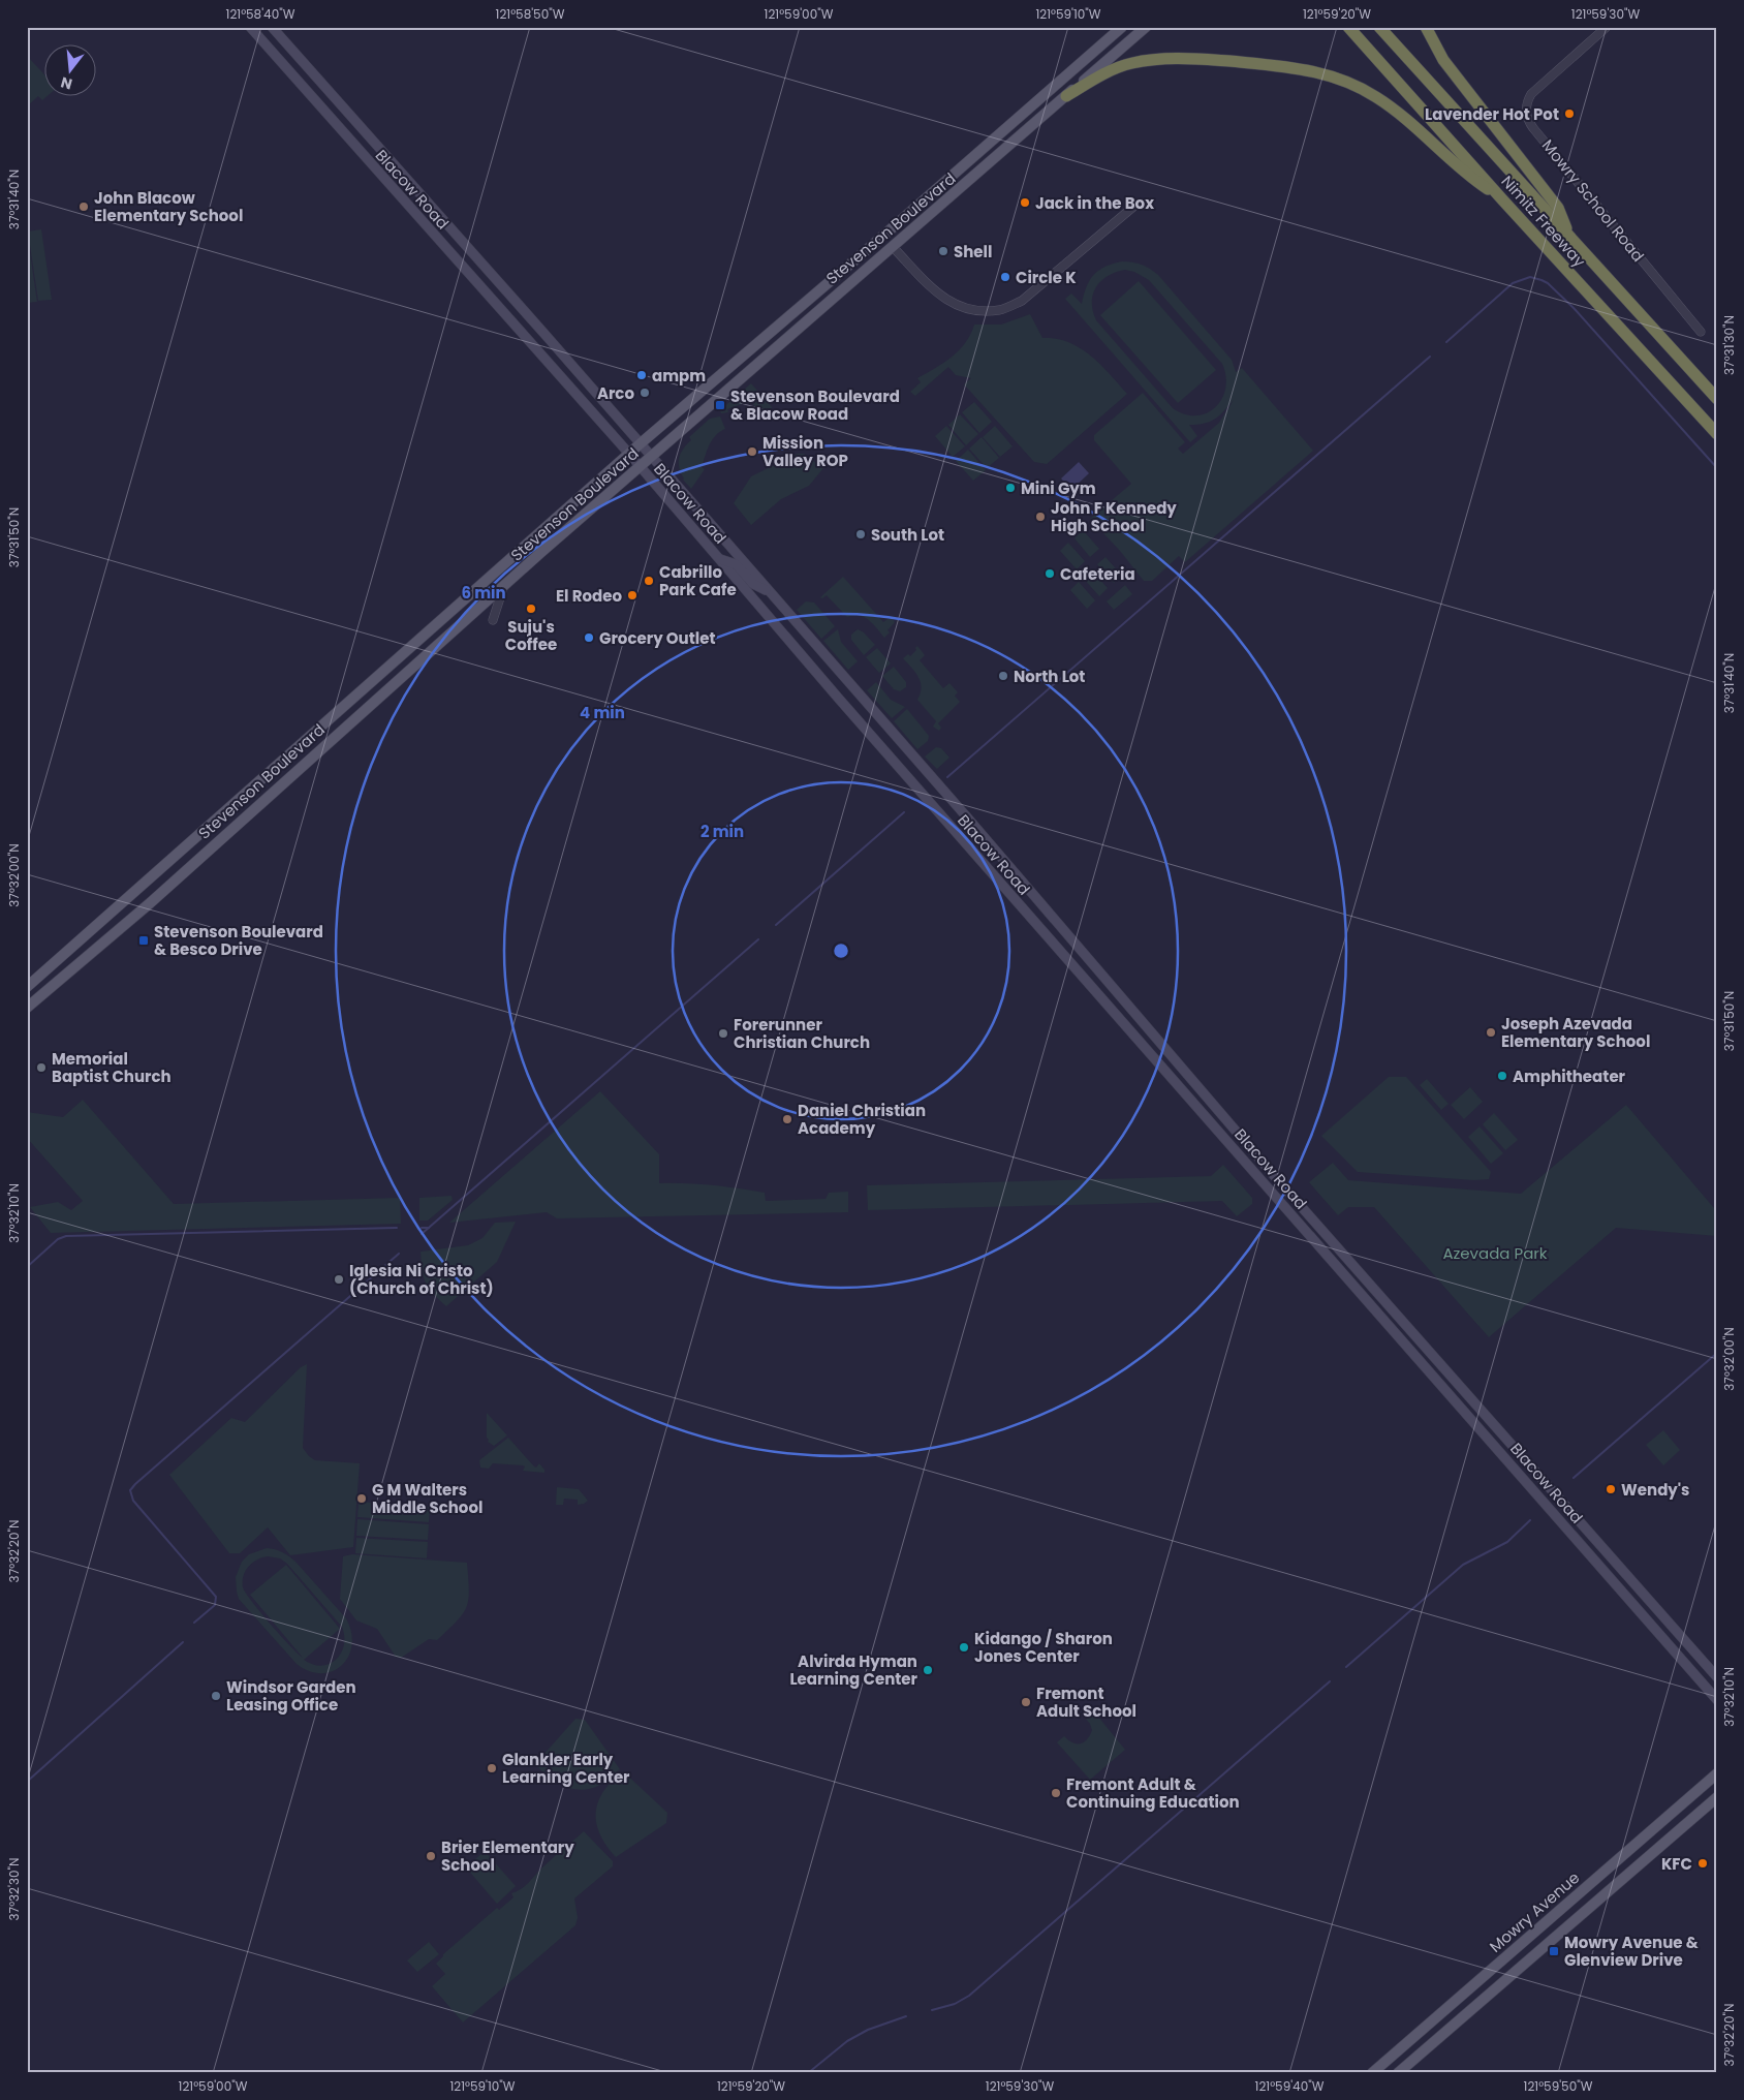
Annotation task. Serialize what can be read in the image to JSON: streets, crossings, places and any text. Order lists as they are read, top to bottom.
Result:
{
  "streets": {
    "highway": ["Nimitz Freeway"],
    "main road": ["Blacow Road", "Stevenson Boulevard", "Mowry Avenue"],
    "street": ["Mowry School Road"]
  },
  "crossings": [
    ["Blacow Road", "Stevenson Boulevard"]
  ],
  "parks": ["Azevada Park"],
  "places": {
    "other": [
      "Lavender Hot Pot",
      "Jack in the Box",
      "John Blacow Elementary School",
      "Shell",
      "Circle K",
      "ampm",
      "Arco",
      "Mission Valley ROP",
      "Mini Gym",
      "John F Kennedy High School",
      "South Lot",
      "Cafeteria",
      "Cabrillo Park Cafe",
      "El Rodeo",
      "Suju's Coffee",
      "Grocery Outlet",
      "North Lot",
      "Joseph Azevada Elementary School",
      "Forerunner Christian Church",
      "Memorial Baptist Church",
      "Amphitheater",
      "Daniel Christian Academy",
      "Iglesia Ni Cristo (Church of Christ)",
      "Wendy's",
      "G M Walters Middle School",
      "Kidango / Sharon Jones Center",
      "Alvirda Hyman Learning Center",
      "Windsor Garden Leasing Office",
      "Fremont Adult School",
      "Glankler Early Learning Center",
      "Fremont Adult & Continuing Education",
      "Brier Elementary School",
      "KFC"
    ],
    "transit": ["Stevenson Boulevard & Blacow Road", "Stevenson Boulevard & Besco Drive", "Mowry Avenue & Glenview Drive"]
  },
  "north": "bottom",
  "coordinates": [
    "121°58'40\"W",
    "121°58'50\"W",
    "121°59'00\"W",
    "121°59'10\"W",
    "121°59'20\"W",
    "121°59'30\"W",
    "37°31'40\"N",
    "37°31'30\"N",
    "37°31'50\"N",
    "37°32'00\"N",
    "37°32'10\"N",
    "37°32'20\"N",
    "37°32'30\"N",
    "121°59'40\"W",
    "121°59'50\"W"
  ],
  "rings": ["6 min", "4 min", "2 min"]
}
